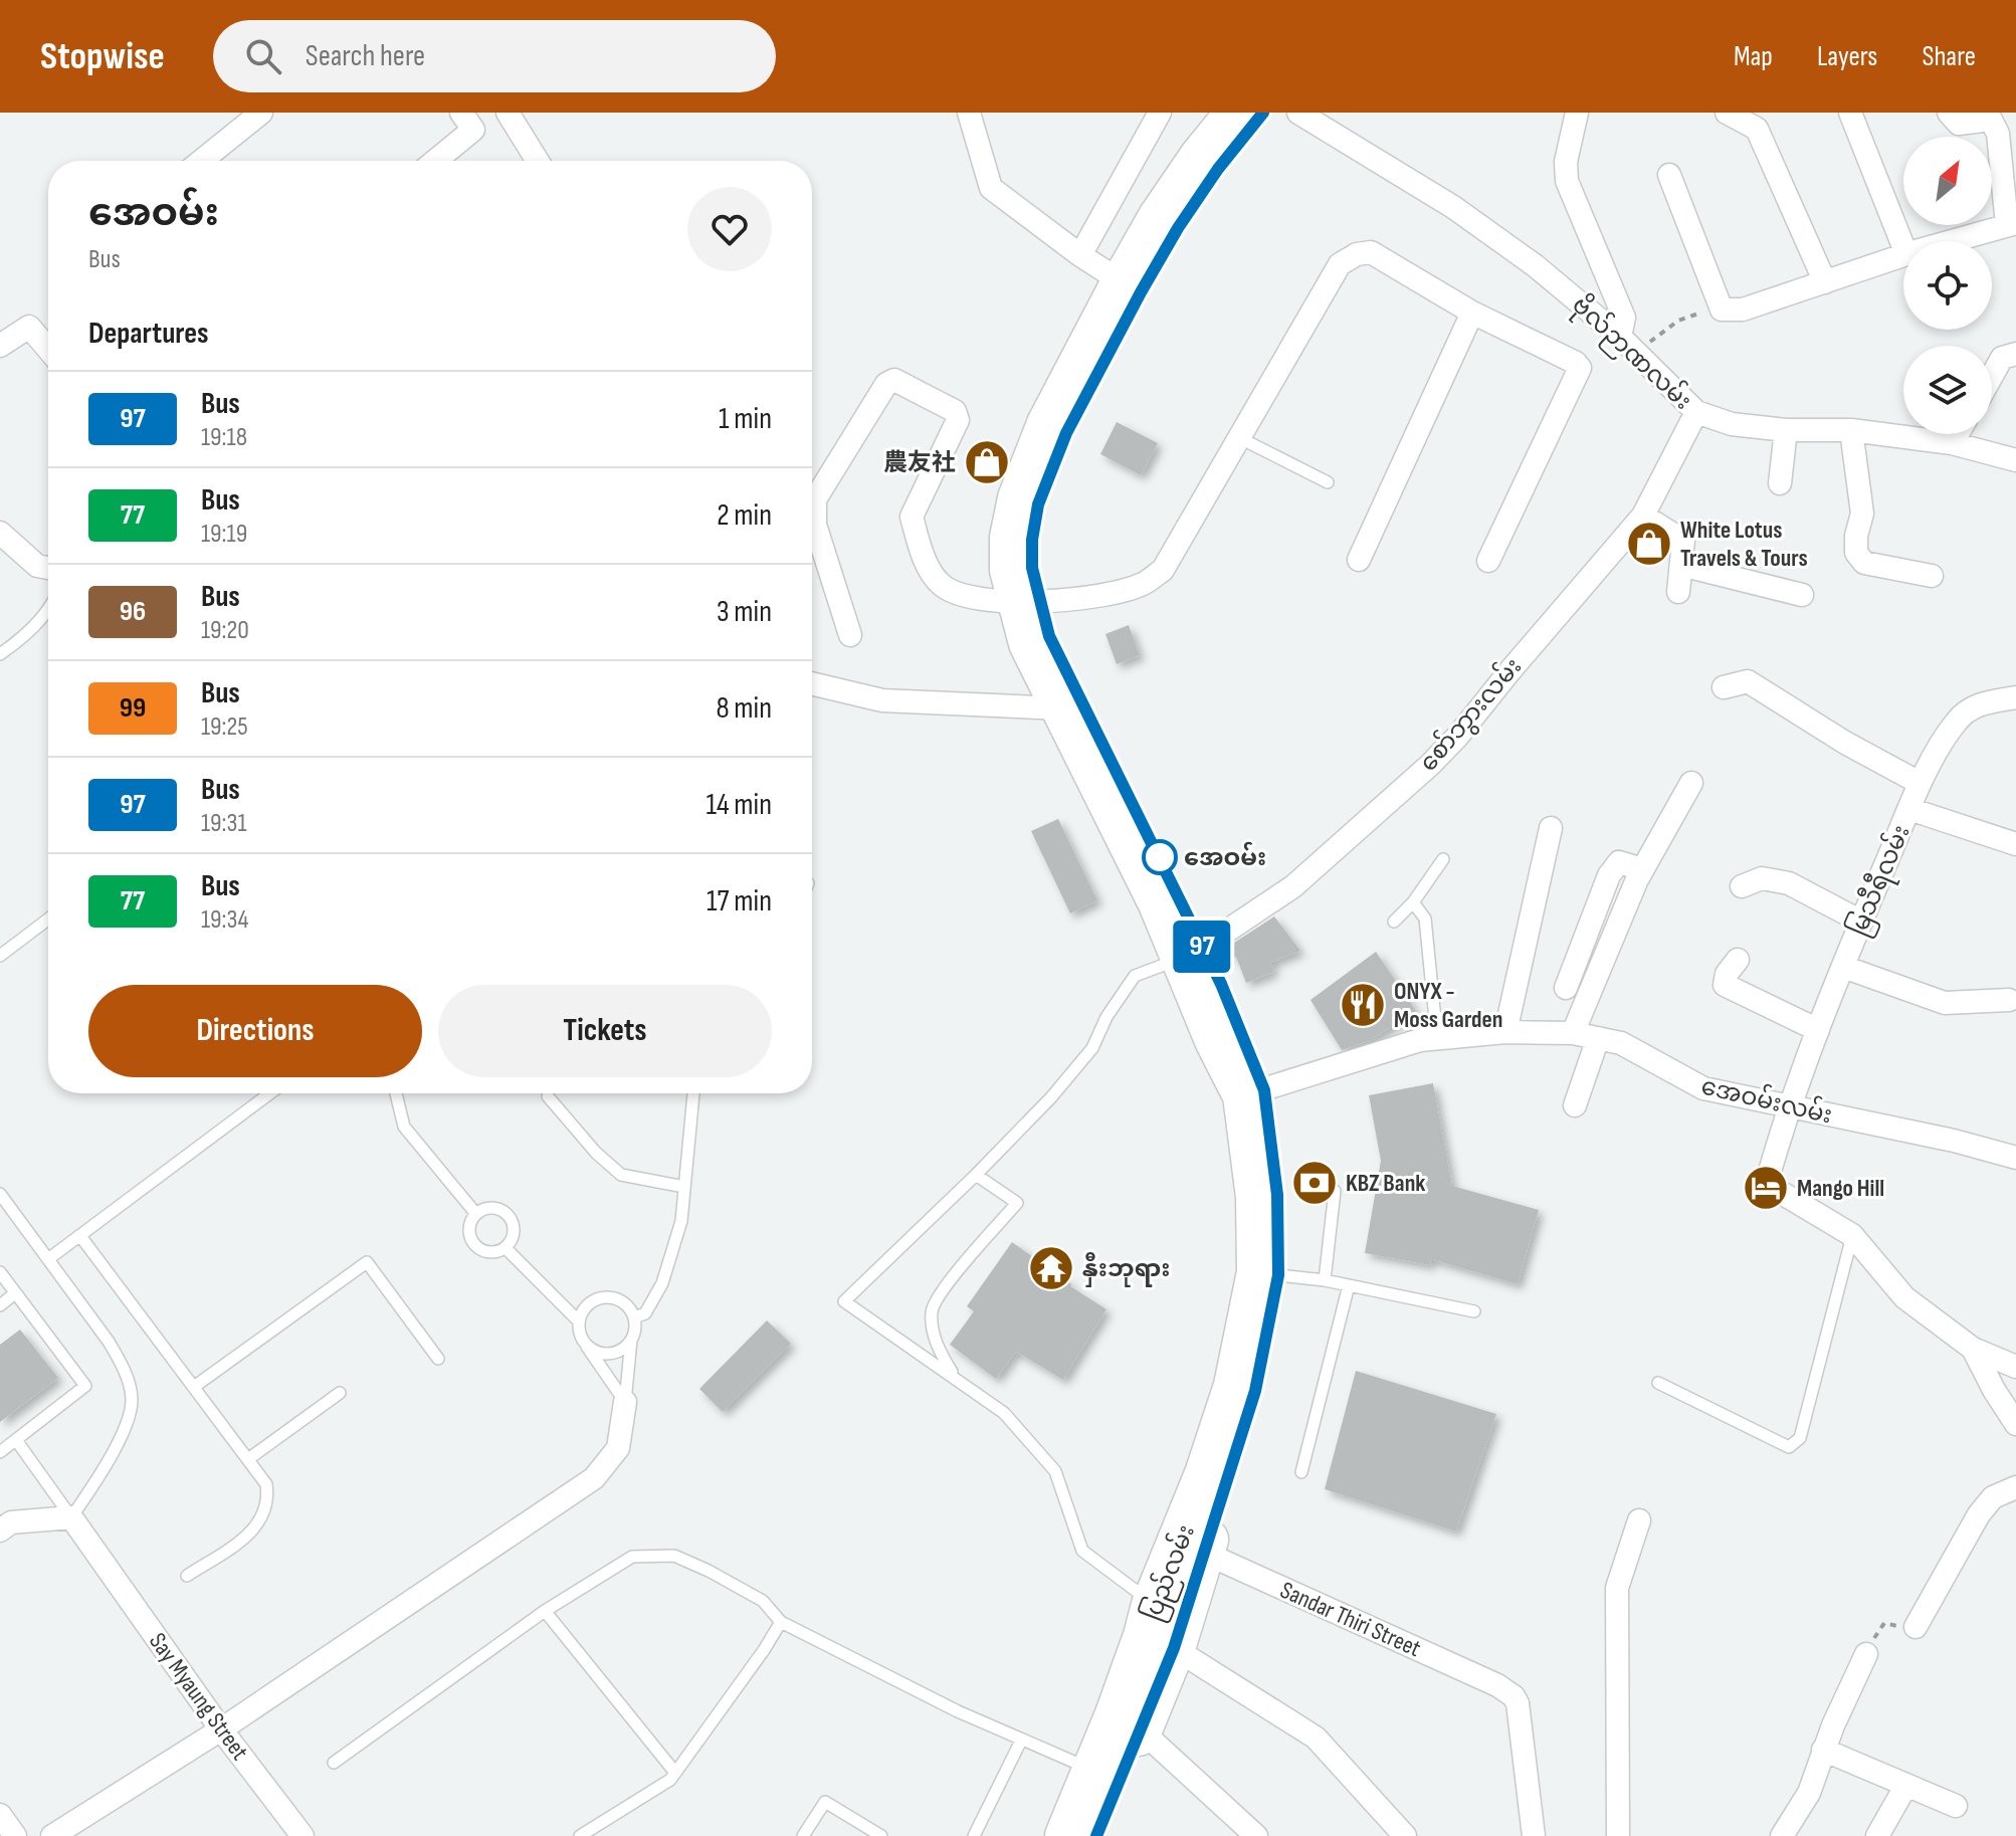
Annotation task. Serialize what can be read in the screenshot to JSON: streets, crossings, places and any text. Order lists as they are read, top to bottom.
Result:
{
  "streets": {
    "highway": ["ပြည်လမ်း"],
    "street": [
      "ဗိုလ်ဉာဏလမ်း",
      "စော်ဘွားလမ်း",
      "မြသီရီလမ်း",
      "အေဝမ်းလမ်း",
      "Sandar Thiri Street",
      "Say Myaung Street"
    ]
  },
  "crossings": [
    ["ဗိုလ်ဉာဏလမ်း", "စော်ဘွားလမ်း"],
    ["စော်ဘွားလမ်း", "ပြည်လမ်း"],
    ["မြသီရီလမ်း", "အေဝမ်းလမ်း"],
    ["အေဝမ်းလမ်း", "ပြည်လမ်း"],
    ["ပြည်လမ်း", "Sandar Thiri Street"]
  ],
  "places": {
    "shop": ["農友社", "White Lotus Travels & Tours"],
    "other": ["အေဝမ်း"],
    "restaurant": ["ONYX - Moss Garden"],
    "bank": ["KBZ Bank"],
    "hotel": ["Mango Hill"],
    "temple": ["နှီးဘုရား"]
  },
  "lines": ["bus line 97"],
  "north": "top right",
  "page": {
    "header": "Stopwise",
    "search": "Search here",
    "nav": ["Map", "Layers", "Share"],
    "on_map": "97",
    "heading": [
      ["အေဝမ်း", "Bus"],
      "Departures"
    ],
    "list": [
      {
        "mark": "97",
        "name": "Bus",
        "note": "19:18",
        "value": "1 min"
      },
      {
        "mark": "77",
        "name": "Bus",
        "note": "19:19",
        "value": "2 min"
      },
      {
        "mark": "96",
        "name": "Bus",
        "note": "19:20",
        "value": "3 min"
      },
      {
        "mark": "99",
        "name": "Bus",
        "note": "19:25",
        "value": "8 min"
      },
      {
        "mark": "97",
        "name": "Bus",
        "note": "19:31",
        "value": "14 min"
      },
      {
        "mark": "77",
        "name": "Bus",
        "note": "19:34",
        "value": "17 min"
      }
    ],
    "buttons": ["Directions", "Tickets"]
  }
}
